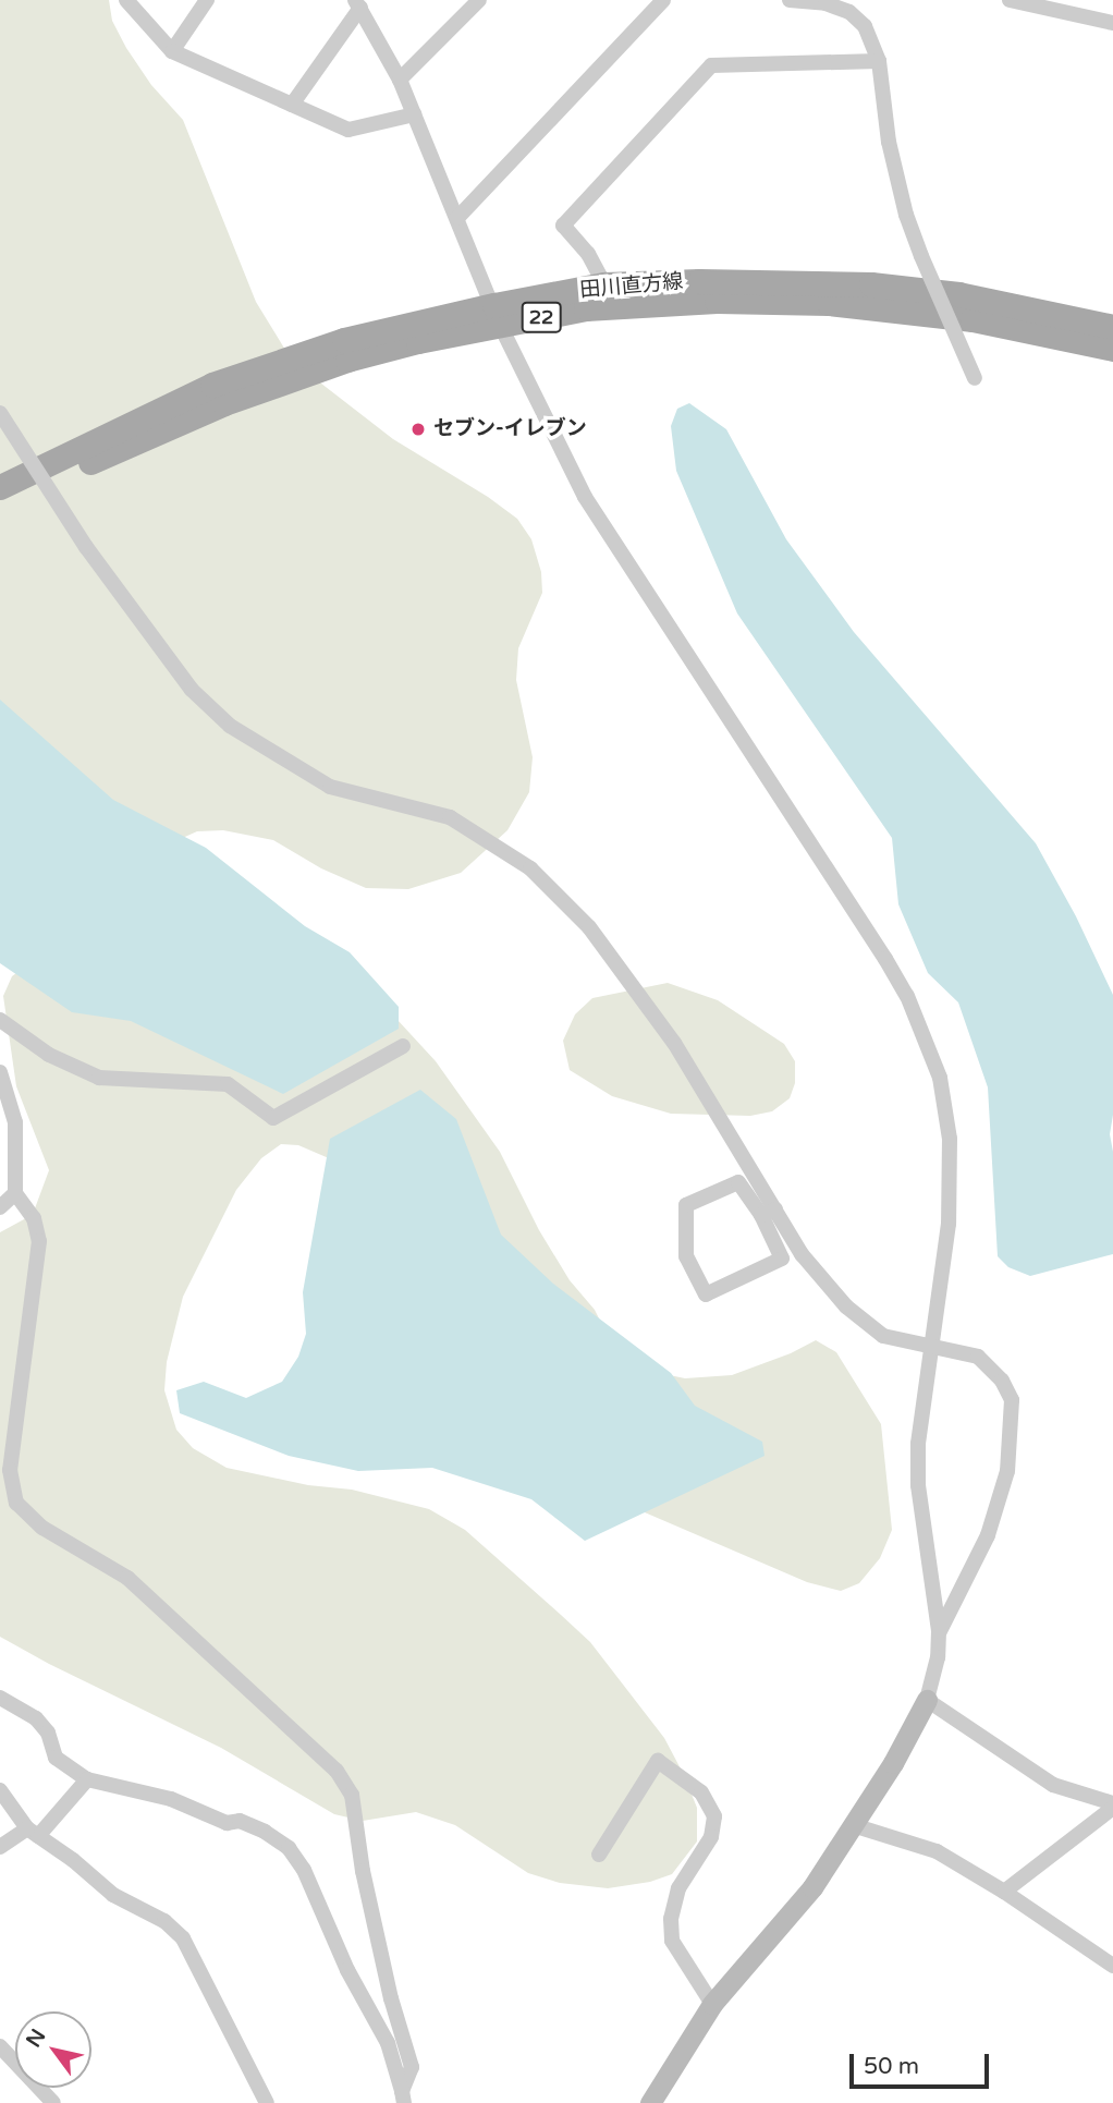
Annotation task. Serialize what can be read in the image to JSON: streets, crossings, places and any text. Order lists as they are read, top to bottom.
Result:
{
  "streets": {
    "main road": ["田川直方線", "22"]
  },
  "places": ["セブン-イレブン"],
  "scale_bar": "50 m",
  "north": "top left"
}
